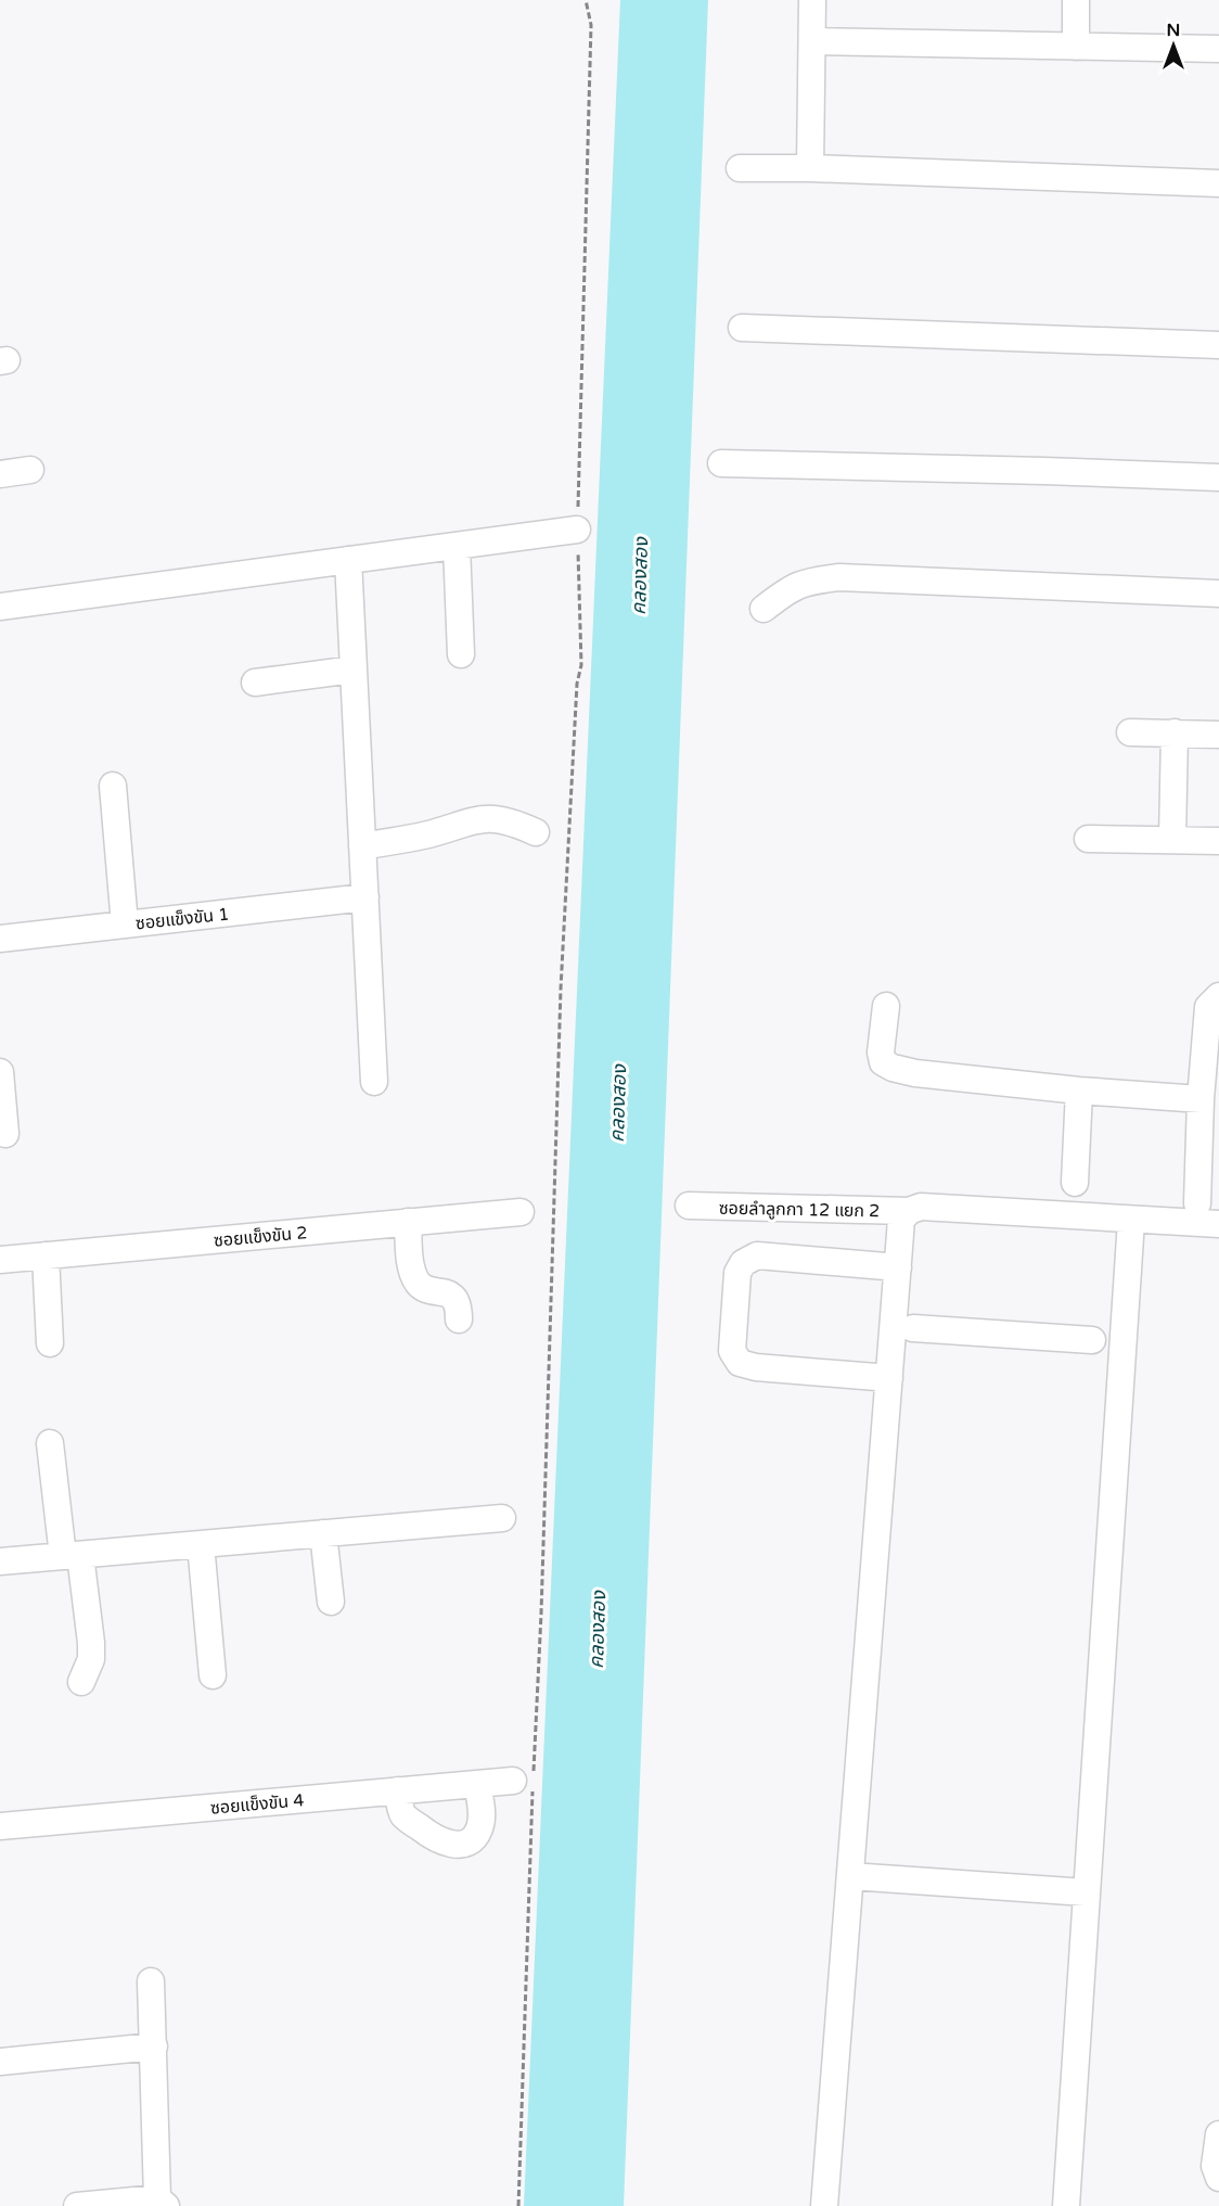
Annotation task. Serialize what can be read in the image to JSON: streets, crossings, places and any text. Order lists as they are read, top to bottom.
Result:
{
  "streets": {
    "street": [
      "ซอยแข็งขัน 1",
      "ซอยลําลูกกา 12 แยก 2",
      "ซอยแข็งขัน 2",
      "ซอยแข็งขัน 4"
    ]
  },
  "water": ["คลองสอง"],
  "north": "top"
}
